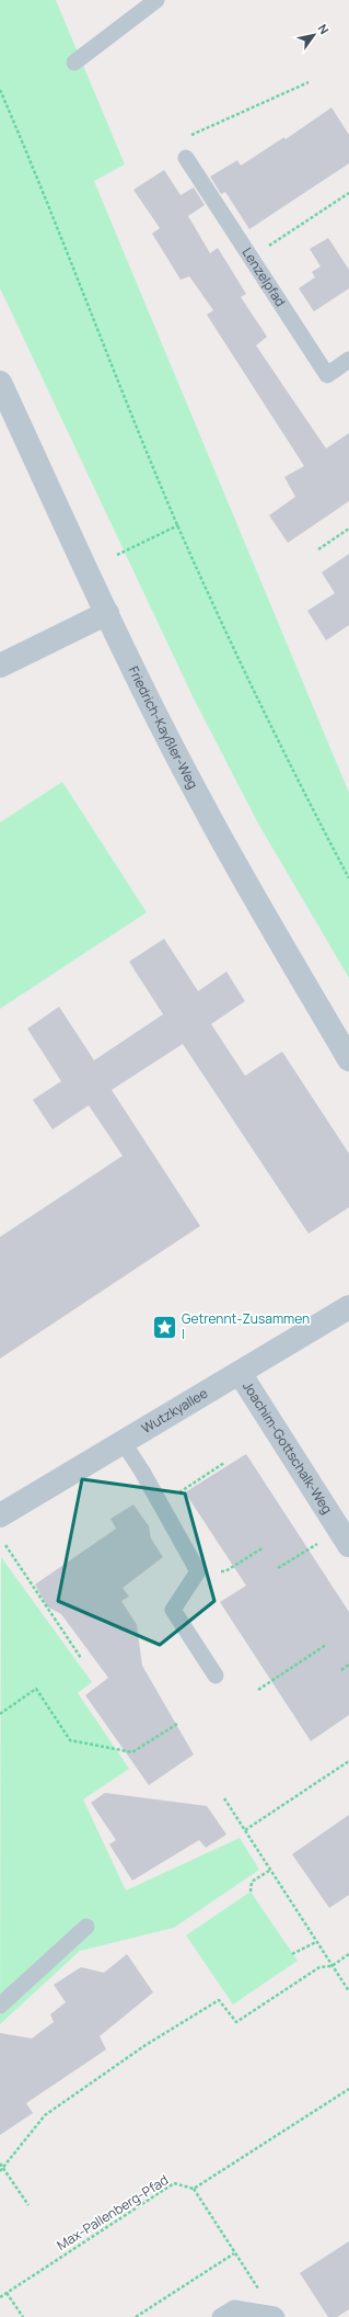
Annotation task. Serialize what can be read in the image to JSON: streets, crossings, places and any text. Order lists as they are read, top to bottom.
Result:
{
  "streets": {
    "street": ["Friedrich-Kayßler-Weg", "Wutzkyallee", "Joachim-Gottschalk-Weg"],
    "lane": ["Lenzelpfad"],
    "path": ["Max-Pallenberg-Pfad"]
  },
  "crossings": [
    ["Wutzkyallee", "Joachim-Gottschalk-Weg"]
  ],
  "places": {
    "place": ["Getrennt-Zusammen I"]
  },
  "north": "top right"
}
